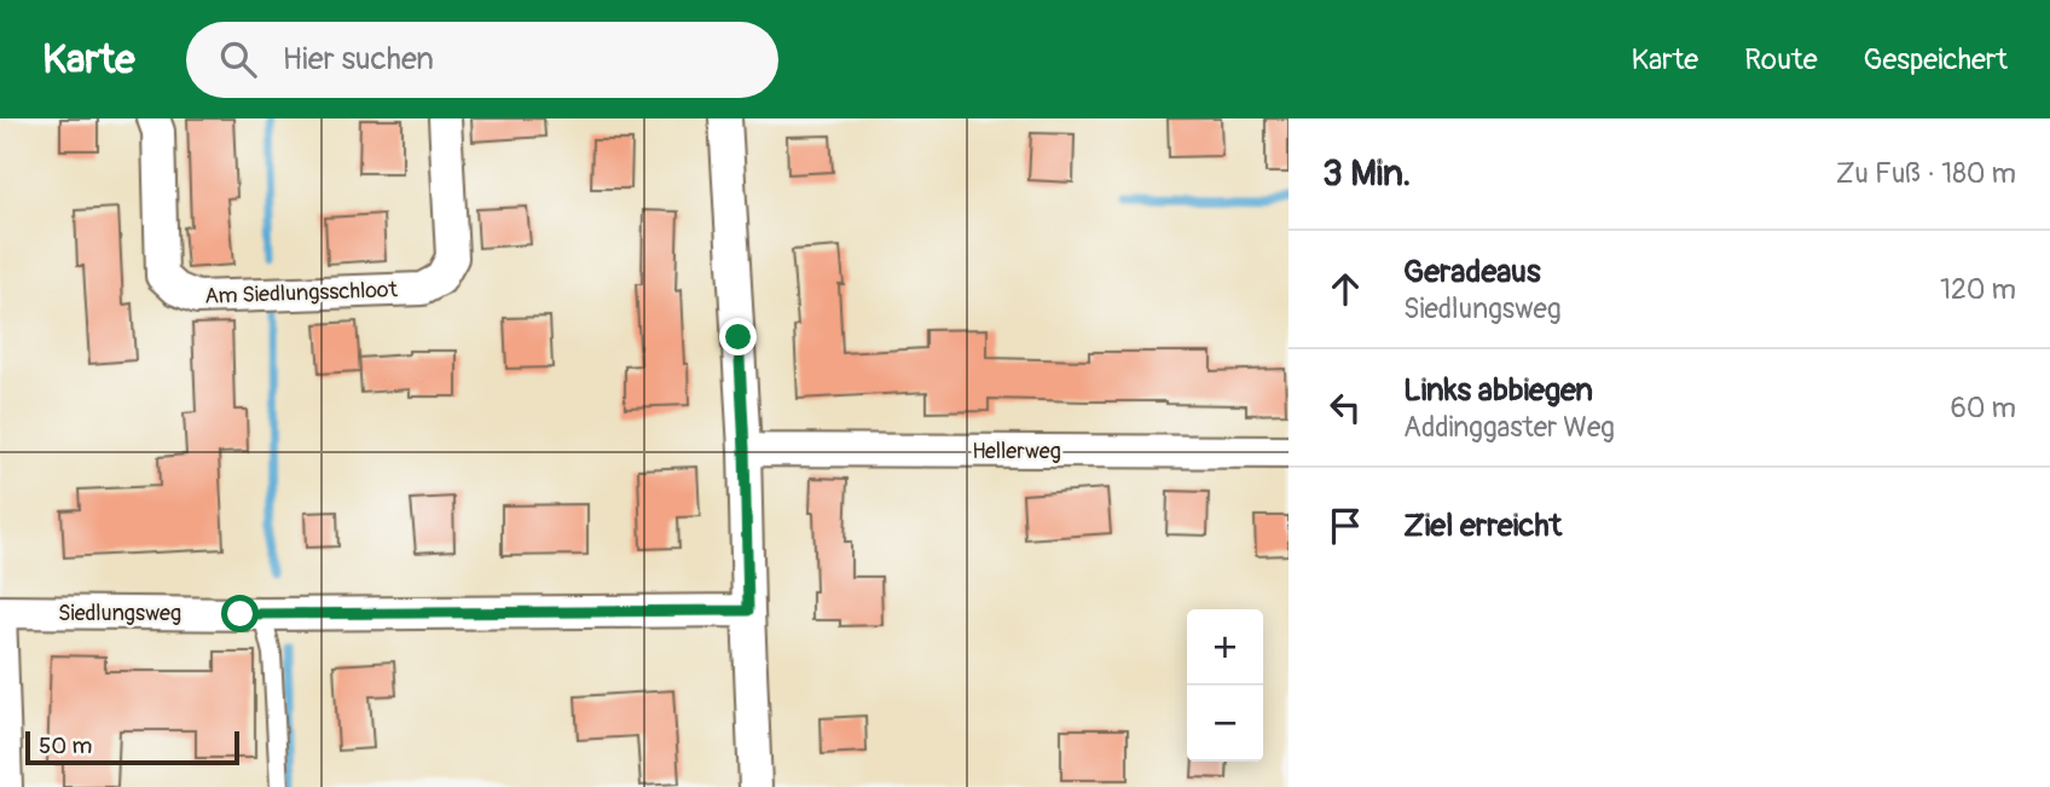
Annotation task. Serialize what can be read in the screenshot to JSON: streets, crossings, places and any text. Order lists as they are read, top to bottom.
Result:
{
  "streets": {
    "street": ["Am Siedlungsschloot", "Hellerweg", "Siedlungsweg"]
  },
  "scale_bar": "50 m",
  "page": {
    "header": "Karte",
    "search": "Hier suchen",
    "nav": ["Karte", "Route", "Gespeichert"],
    "heading": ["3 Min.", "Zu Fuß · 180 m"],
    "list": [
      ["Geradeaus", "Siedlungsweg", "120 m"],
      ["Links abbiegen", "Addinggaster Weg", "60 m"],
      "Ziel erreicht"
    ],
    "map_buttons": ["+", "−"],
    "scale": "50 m"
  }
}
